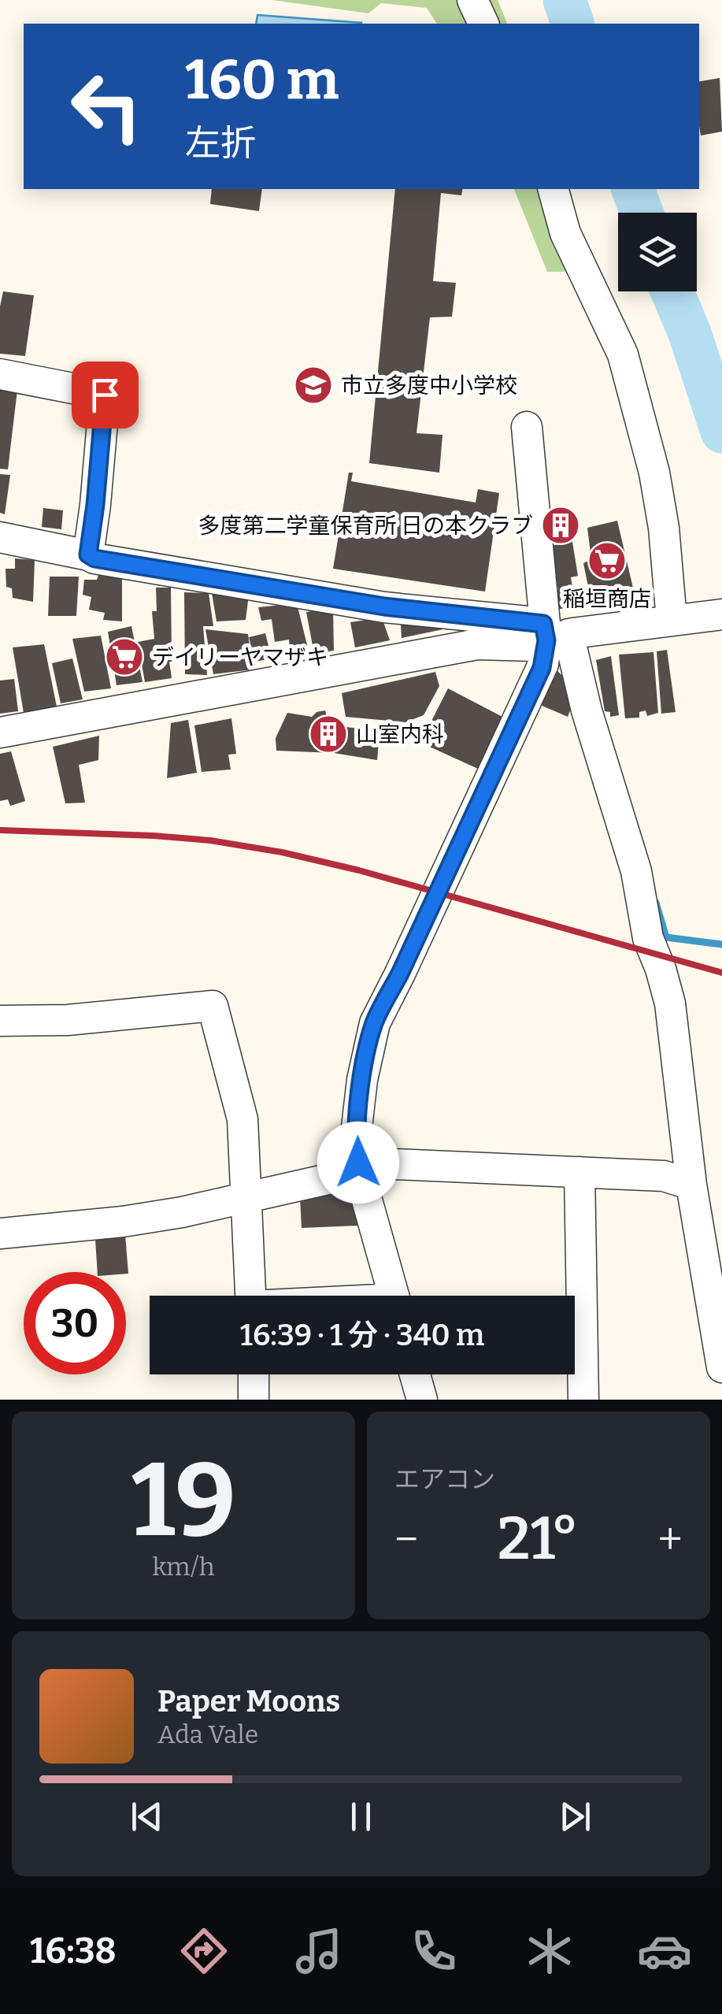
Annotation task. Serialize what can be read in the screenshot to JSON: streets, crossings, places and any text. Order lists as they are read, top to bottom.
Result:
{
  "places": {
    "school or university": ["市立多度中小学校"],
    "building": ["多度第二学童保育所 日の本クラブ", "山室内科"],
    "supermarket": ["稲垣商店", "デイリーヤマザキ"]
  },
  "page": {
    "turn": ["160 m", "左折"],
    "limit": "30",
    "trip": "16:39 · 1 分 · 340 m",
    "tile": [
      ["19", "km/h"],
      "エアコン"
    ],
    "heat": ["−", "21°", "+"],
    "song": ["Paper Moons", "Ada Vale"],
    "tabs": "16:38"
  }
}
